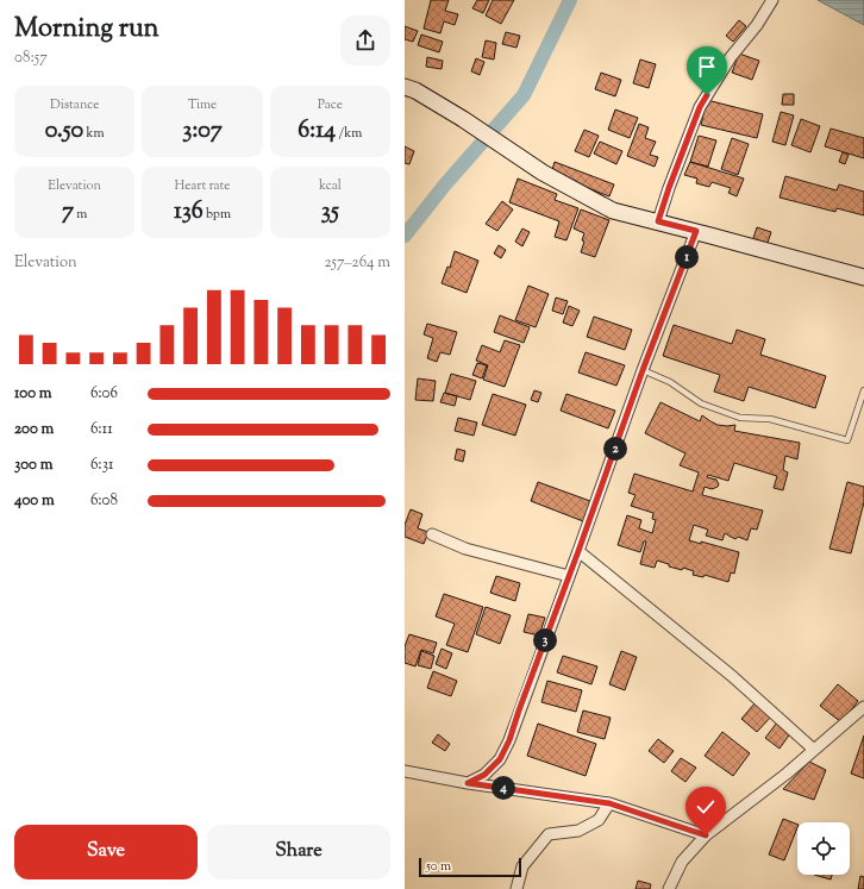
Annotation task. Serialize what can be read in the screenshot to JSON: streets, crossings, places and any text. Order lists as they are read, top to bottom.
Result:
{
  "scale_bar": "50 m",
  "page": {
    "heading": ["Morning run", "08:57"],
    "stats": [
      ["Distance", "0.50 km"],
      ["Time", "3:07"],
      ["Pace", "6:14 /km"],
      ["Elevation", "7 m"],
      ["Heart rate", "136 bpm"],
      ["kcal", "35"]
    ],
    "chart": ["Elevation", "257–264 m"],
    "pins": [
      "1",
      "2",
      "3",
      "4"
    ],
    "list": [
      {
        "name": "100 m",
        "note": "6:06"
      },
      {
        "name": "200 m",
        "note": "6:11"
      },
      {
        "name": "300 m",
        "note": "6:31"
      },
      {
        "name": "400 m",
        "note": "6:08"
      }
    ],
    "buttons": ["Save", "Share"],
    "scale": "50 m"
  }
}
